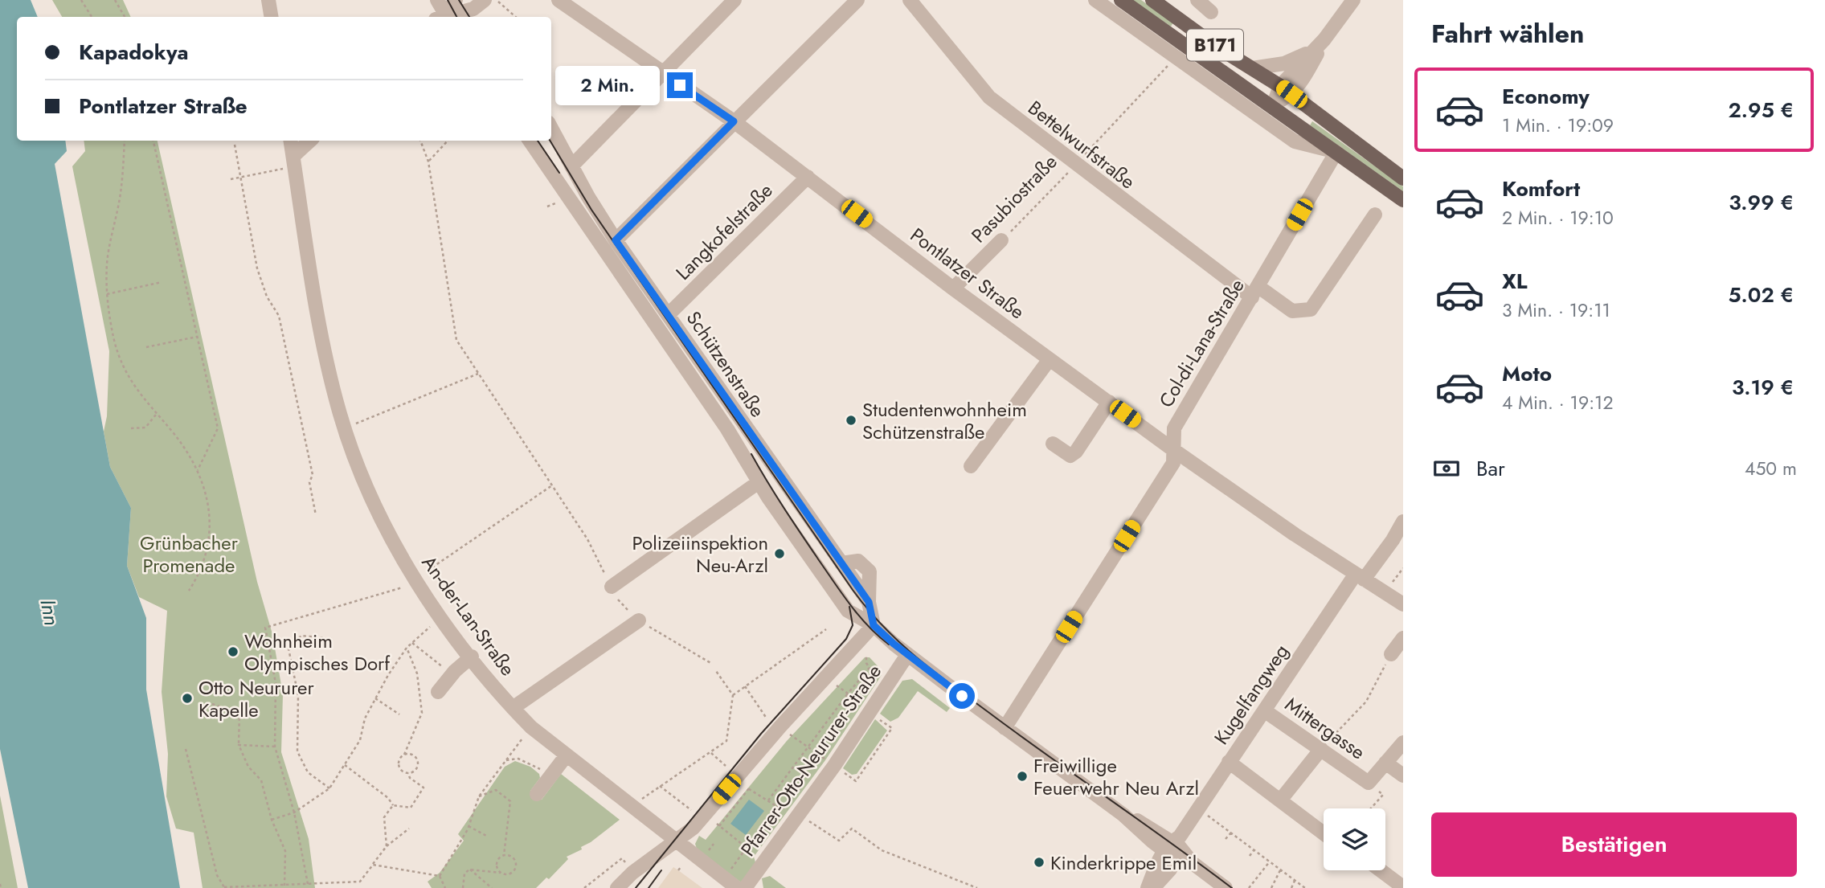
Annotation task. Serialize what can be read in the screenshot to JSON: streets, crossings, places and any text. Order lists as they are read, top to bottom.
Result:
{
  "streets": {
    "main road": ["B171"],
    "street": [
      "Bettelwurfstraße",
      "Pasubiostraße",
      "Langkofelstraße",
      "Pontlatzer Straße",
      "Col-di-Lana-Straße",
      "Schützenstraße",
      "An-der-Lan-Straße",
      "Kugelfangweg",
      "Mittergasse",
      "Pfarrer-Otto-Neururer-Straße"
    ]
  },
  "crossings": [
    ["B171", "Col-di-Lana-Straße"],
    ["Bettelwurfstraße", "Pasubiostraße"],
    ["Bettelwurfstraße", "Col-di-Lana-Straße"],
    ["Pasubiostraße", "Pontlatzer Straße"],
    ["Langkofelstraße", "Pontlatzer Straße"],
    ["Langkofelstraße", "Schützenstraße"],
    ["Pontlatzer Straße", "Col-di-Lana-Straße"],
    ["Pontlatzer Straße", "Kugelfangweg"],
    ["Col-di-Lana-Straße", "Schützenstraße"],
    ["Schützenstraße", "Kugelfangweg"],
    ["Schützenstraße", "Pfarrer-Otto-Neururer-Straße"],
    ["Kugelfangweg", "Mittergasse"]
  ],
  "water": ["Inn"],
  "parks": ["Grünbacher Promenade"],
  "places": [
    "Studentenwohnheim Schützenstraße",
    "Polizeiinspektion Neu-Arzl",
    "Wohnheim Olympisches Dorf",
    "Otto Neururer Kapelle",
    "Freiwillige Feuerwehr Neu Arzl",
    "Kinderkrippe Emil"
  ],
  "page": {
    "heading": "Fahrt wählen",
    "banner": ["Kapadokya", "Pontlatzer Straße"],
    "bubble": "2 Min.",
    "list": [
      {
        "name": "Economy",
        "note": "1 Min. · 19:09",
        "value": "2.95 €"
      },
      {
        "name": "Komfort",
        "note": "2 Min. · 19:10",
        "value": "3.99 €"
      },
      {
        "name": "XL",
        "note": "3 Min. · 19:11",
        "value": "5.02 €"
      },
      {
        "name": "Moto",
        "note": "4 Min. · 19:12",
        "value": "3.19 €"
      }
    ],
    "pay": ["Bar", "450 m"],
    "buttons": "Bestätigen"
  }
}
